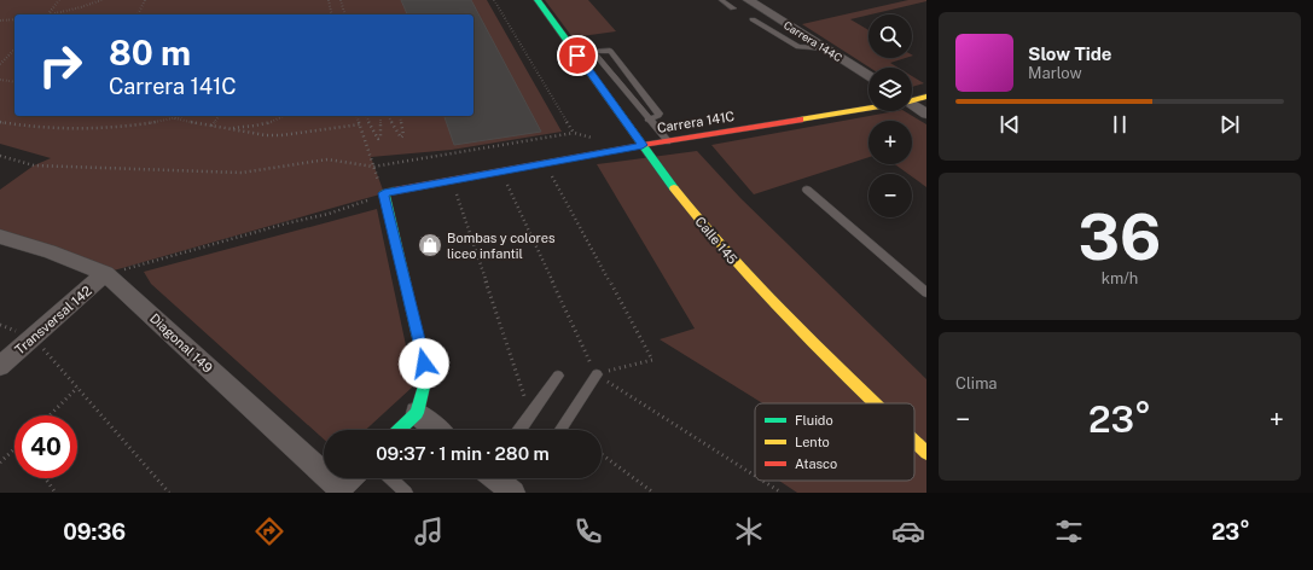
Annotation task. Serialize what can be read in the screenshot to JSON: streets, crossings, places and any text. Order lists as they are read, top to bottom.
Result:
{
  "streets": {
    "street": [
      "Carrera 144C",
      "Carrera 141C",
      "Calle 145",
      "Transversal 142",
      "Diagonal 149"
    ]
  },
  "crossings": [
    ["Carrera 141C", "Calle 145"],
    ["Transversal 142", "Diagonal 149"]
  ],
  "places": {
    "shop": ["Bombas y colores liceo infantil"]
  },
  "legend": ["Fluido", "Lento", "Atasco"],
  "page": {
    "map_buttons": ["+", "−"],
    "turn": ["80 m", "Carrera 141C"],
    "song": ["Slow Tide", "Marlow"],
    "tile": [
      ["36", "km/h"],
      "Clima"
    ],
    "heat": ["−", "23°", "+"],
    "limit": "40",
    "trip": "09:37 · 1 min · 280 m",
    "tabs": ["09:36", "23°"]
  }
}
